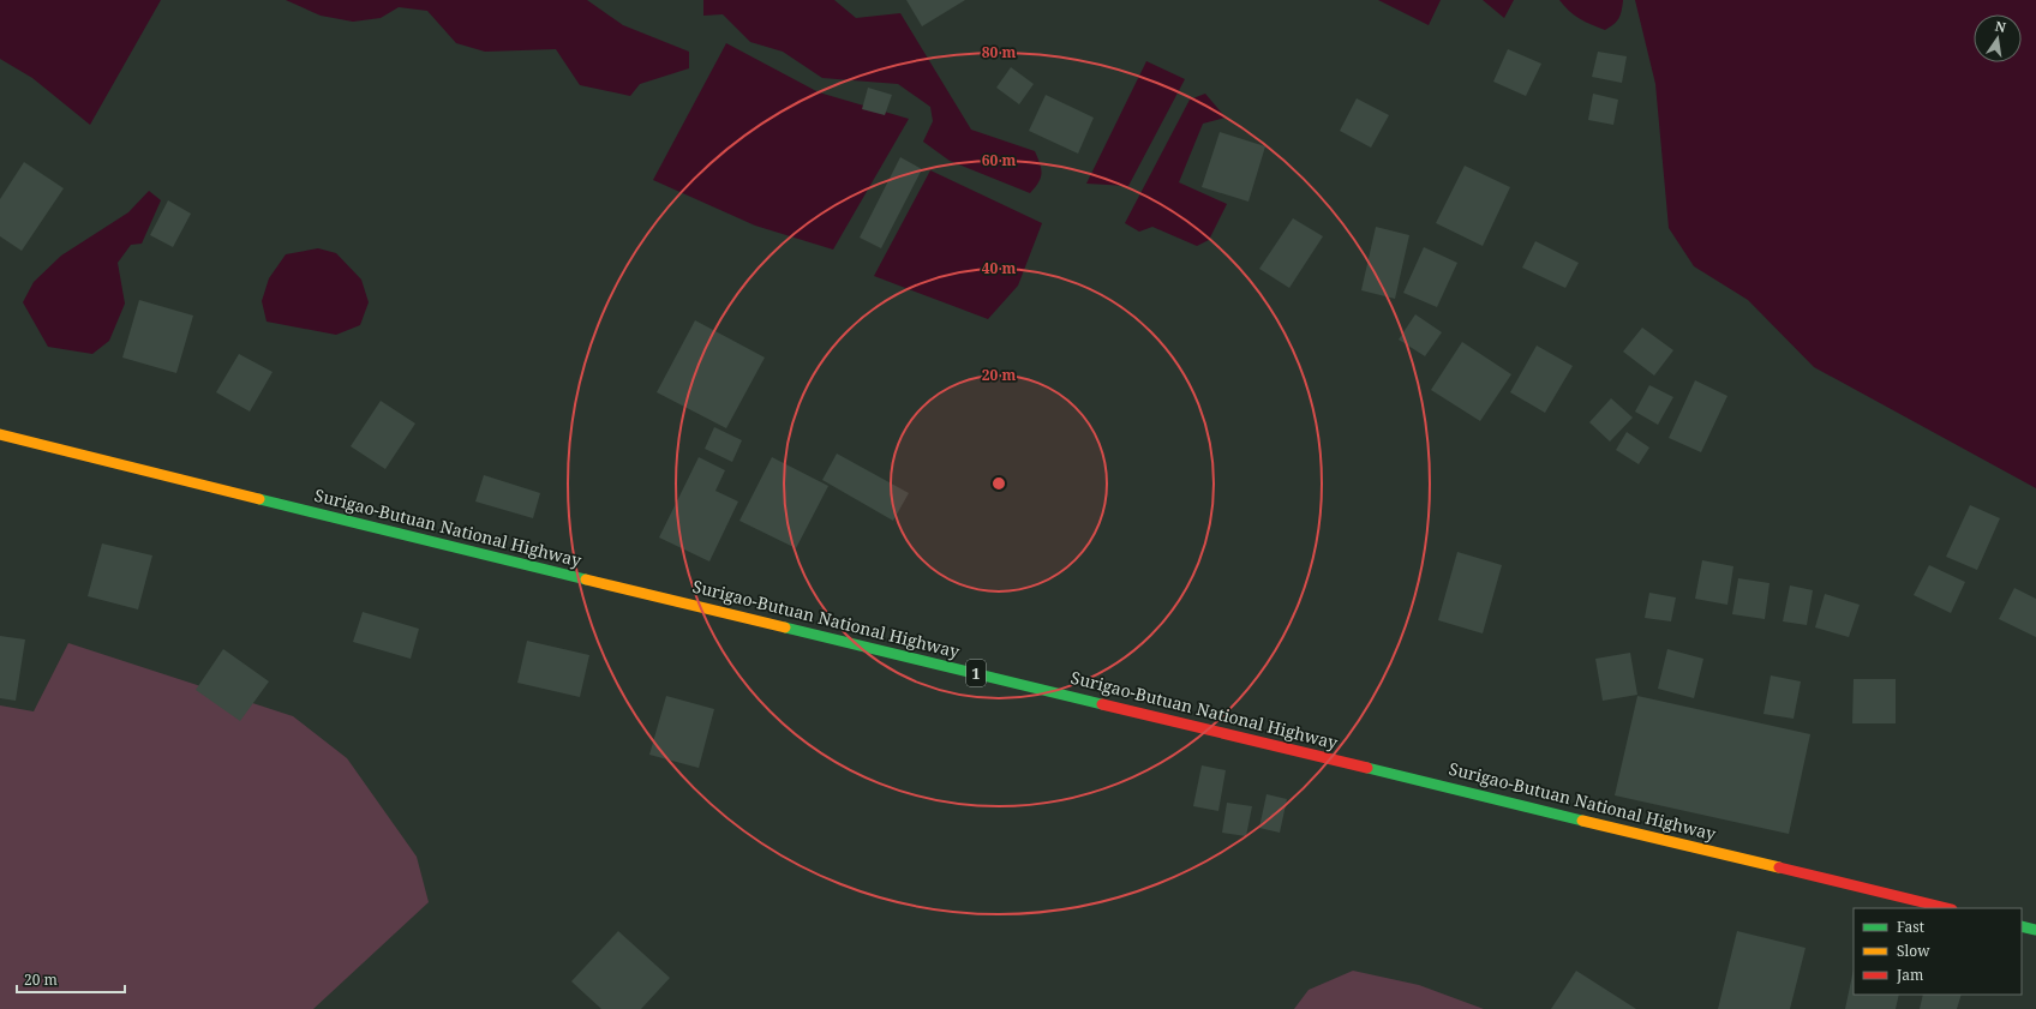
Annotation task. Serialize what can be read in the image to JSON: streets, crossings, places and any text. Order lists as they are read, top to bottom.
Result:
{
  "streets": {
    "highway": ["Surigao-Butuan National Highway", "1"]
  },
  "legend": ["Fast", "Slow", "Jam"],
  "scale_bar": "20 m",
  "north": "top",
  "rings": [
    "80 m",
    "60 m",
    "40 m",
    "20 m"
  ]
}
